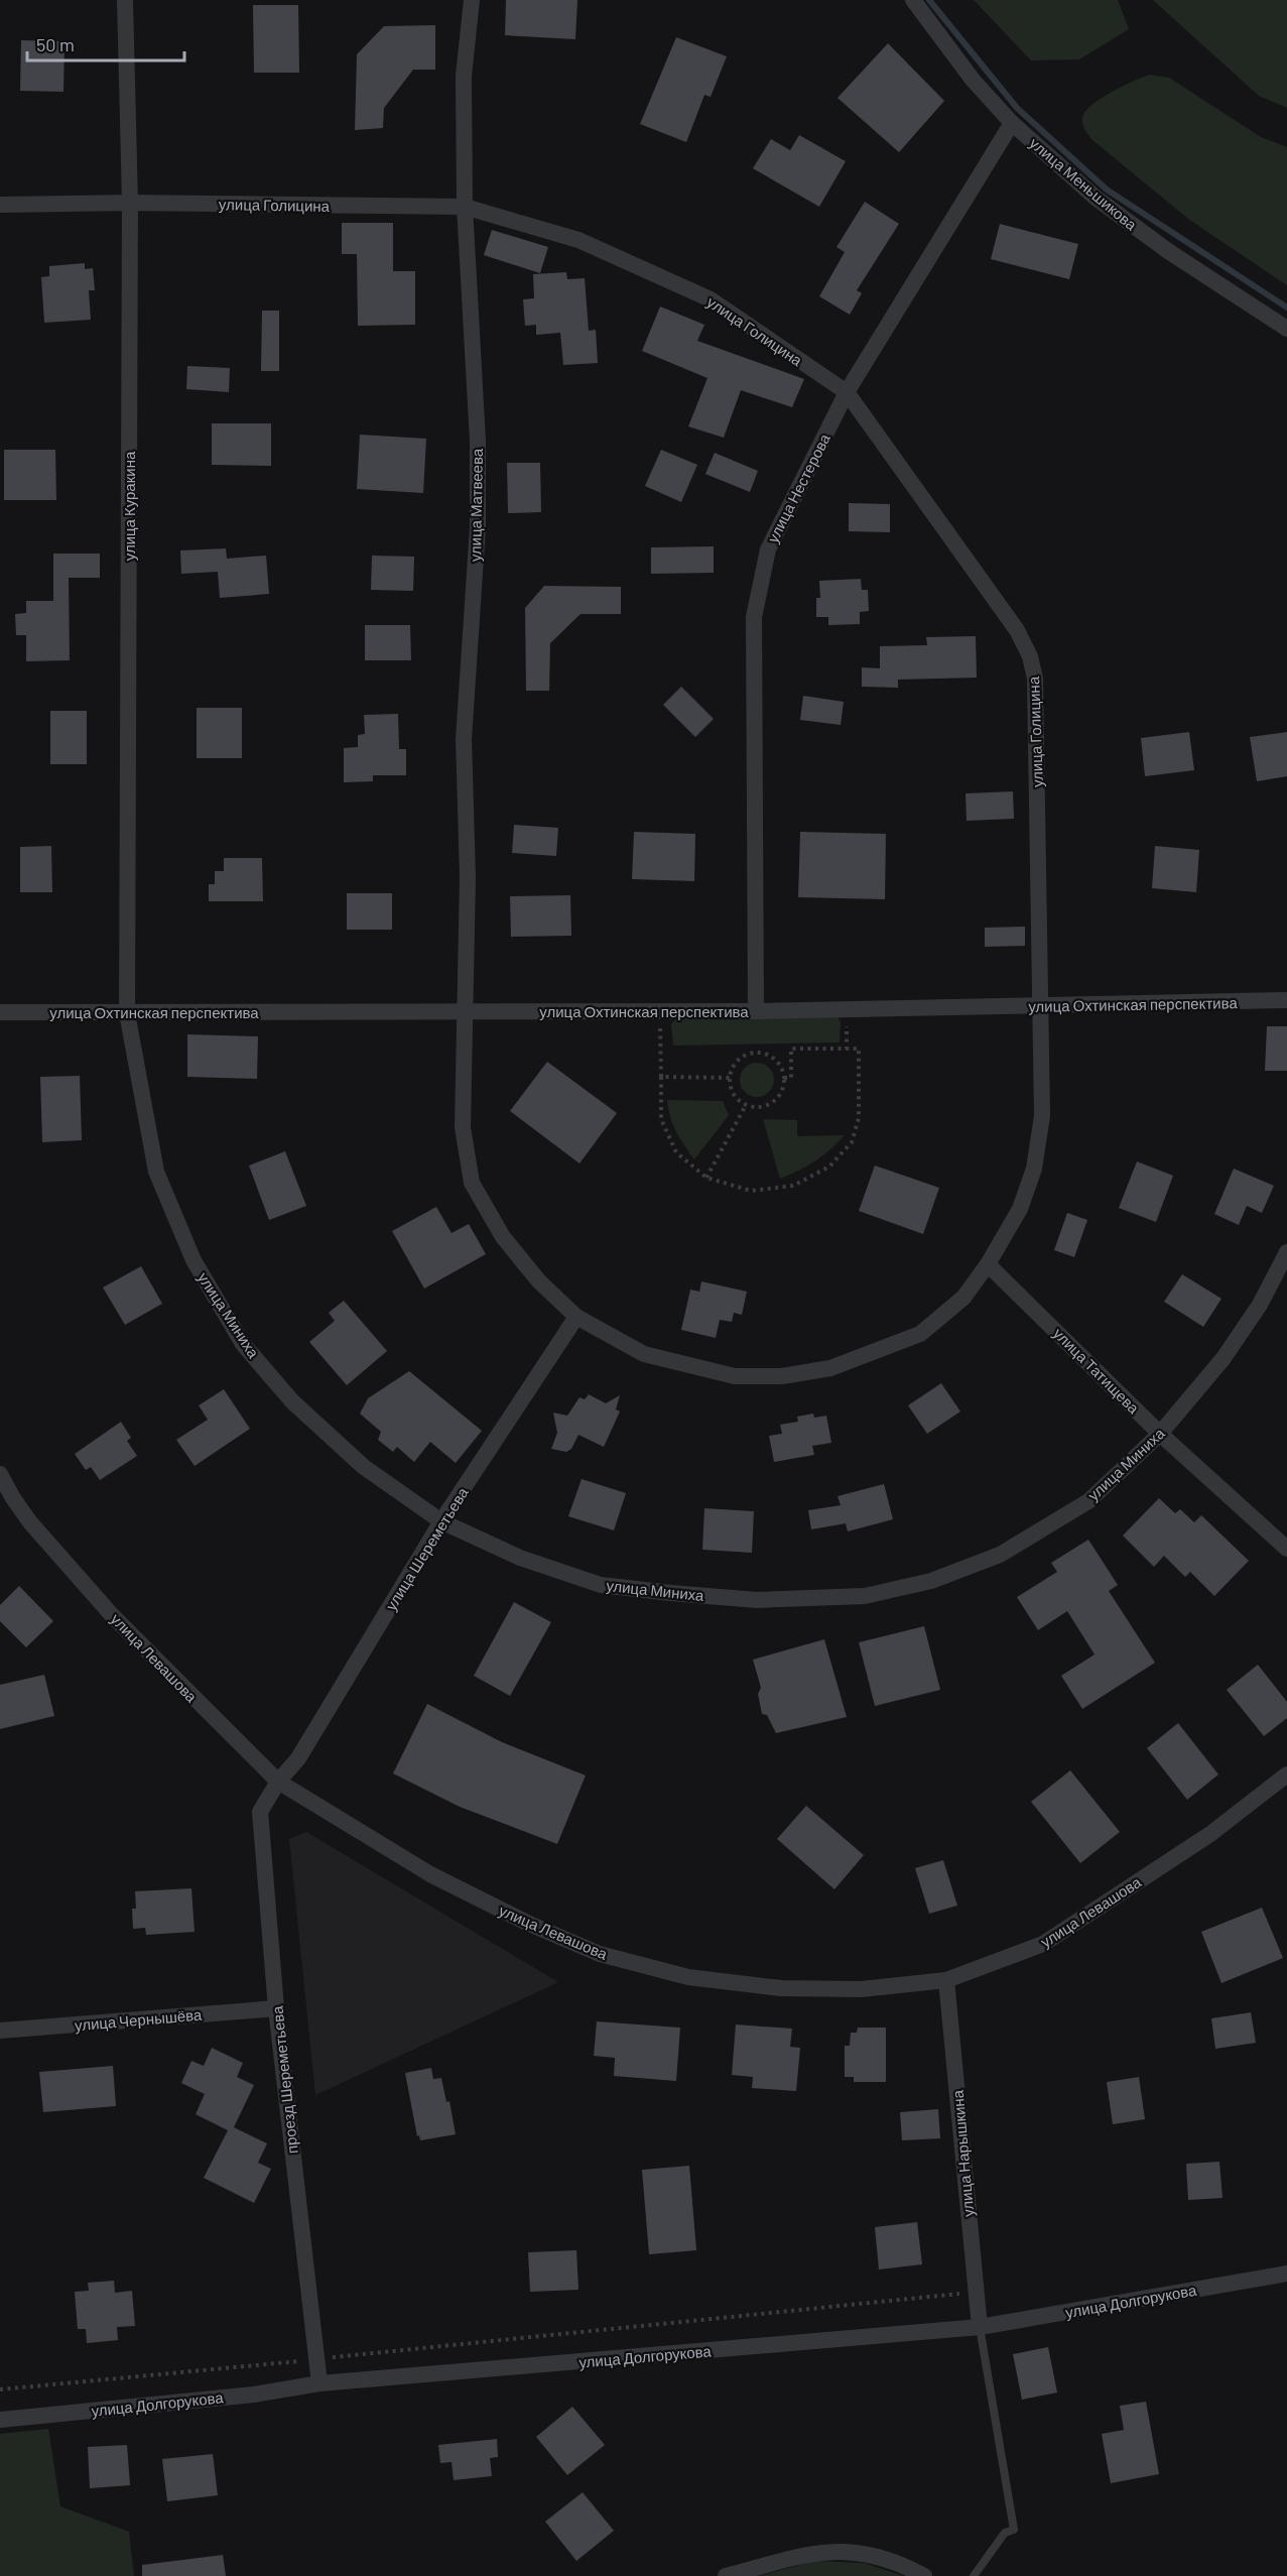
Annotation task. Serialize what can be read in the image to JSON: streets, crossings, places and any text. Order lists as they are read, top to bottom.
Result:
{
  "streets": {
    "street": [
      "улица Меньшикова",
      "улица Голицина",
      "улица Нестерова",
      "улица Матвеева",
      "улица Куракина",
      "улица Охтинская перспектива",
      "улица Миниха",
      "улица Татищева",
      "улица Шереметьева",
      "улица Левашова",
      "улица Чернышёва",
      "проезд Шереметьева",
      "улица Нарышкина",
      "улица Долгорукова"
    ]
  },
  "crossings": [
    ["улица Меньшикова", "улица Нестерова"],
    ["улица Голицина", "улица Нестерова"],
    ["улица Голицина", "улица Матвеева"],
    ["улица Голицина", "улица Куракина"],
    ["улица Голицина", "улица Охтинская перспектива"],
    ["улица Голицина", "улица Татищева"],
    ["улица Голицина", "улица Шереметьева"],
    ["улица Нестерова", "улица Охтинская перспектива"],
    ["улица Матвеева", "улица Охтинская перспектива"],
    ["улица Матвеева", "улица Шереметьева"],
    ["улица Куракина", "улица Охтинская перспектива"],
    ["улица Куракина", "улица Миниха"],
    ["улица Охтинская перспектива", "улица Миниха"],
    ["улица Миниха", "улица Татищева"],
    ["улица Миниха", "улица Шереметьева"],
    ["улица Шереметьева", "улица Левашова"],
    ["улица Шереметьева", "проезд Шереметьева"],
    ["улица Левашова", "проезд Шереметьева"],
    ["улица Левашова", "улица Нарышкина"],
    ["улица Чернышёва", "проезд Шереметьева"],
    ["проезд Шереметьева", "улица Долгорукова"],
    ["улица Нарышкина", "улица Долгорукова"]
  ],
  "scale_bar": "50 m"
}
